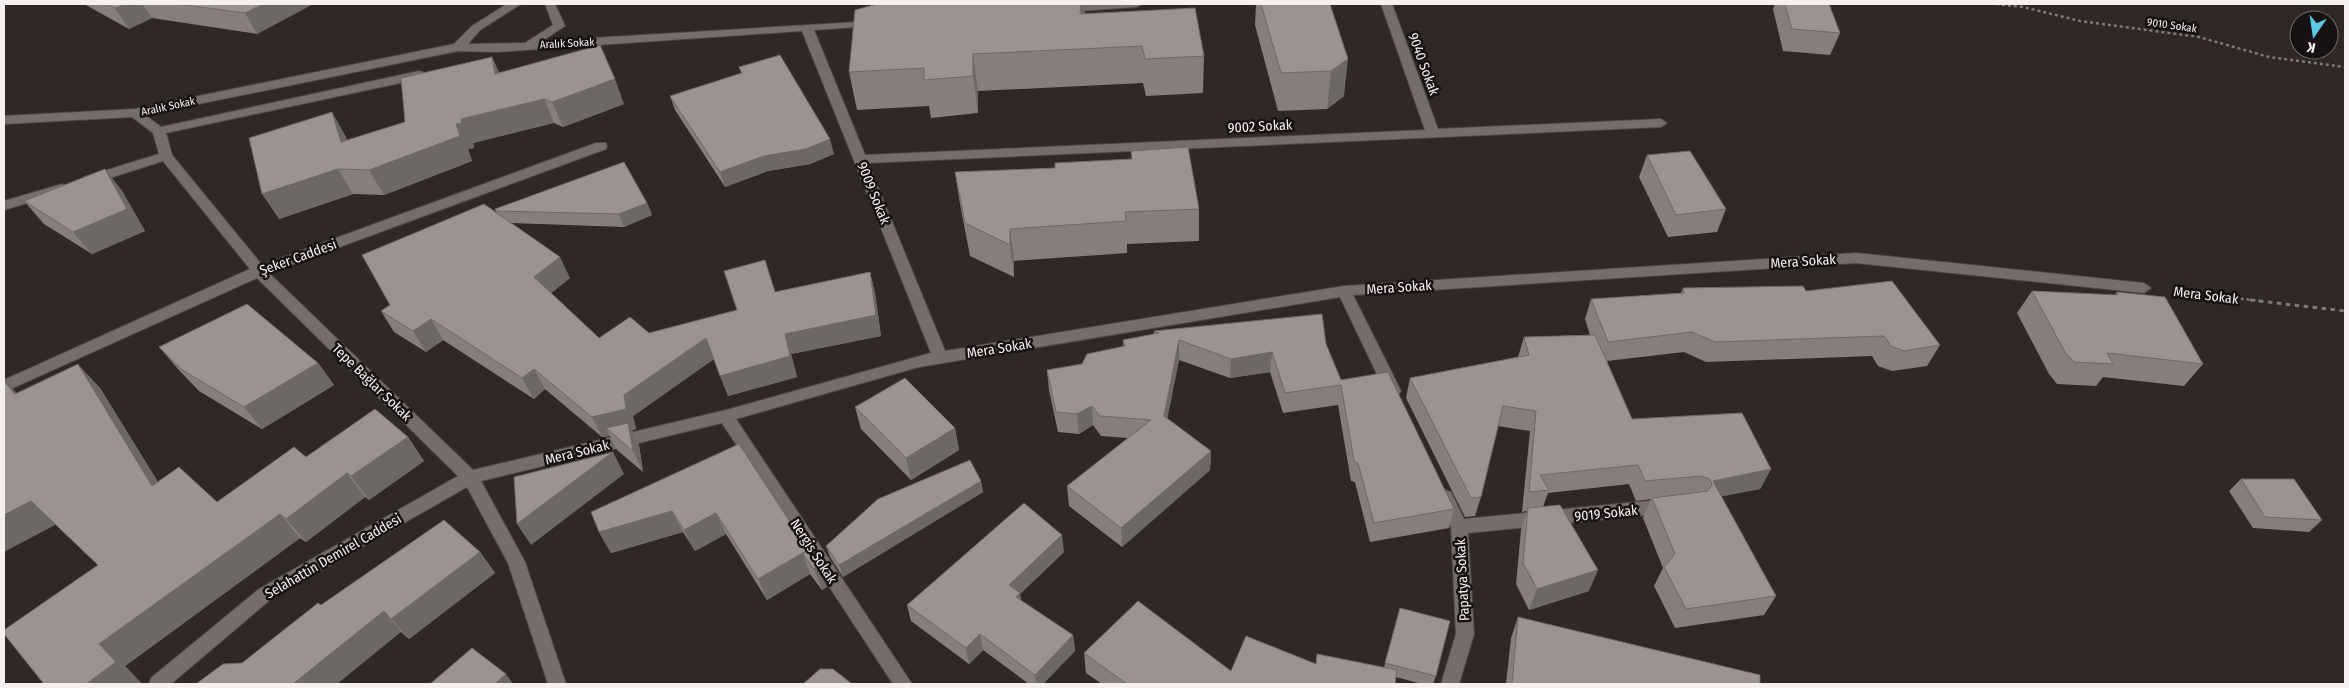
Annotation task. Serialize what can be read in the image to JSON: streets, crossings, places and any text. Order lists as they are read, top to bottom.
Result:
{
  "streets": {
    "street": [
      "Aralık Sokak",
      "9040 Sokak",
      "9002 Sokak",
      "9009 Sokak",
      "Şeker Caddesi",
      "Mera Sokak",
      "Tepe Bağlar Sokak",
      "9019 Sokak",
      "Nergis Sokak",
      "Selahattin Demirel Caddesi",
      "Papatya Sokak"
    ],
    "path": ["9010 Sokak"]
  },
  "crossings": [
    ["Aralık Sokak", "9009 Sokak"],
    ["9040 Sokak", "9002 Sokak"],
    ["9002 Sokak", "9009 Sokak"],
    ["9009 Sokak", "Mera Sokak"],
    ["Şeker Caddesi", "Tepe Bağlar Sokak"],
    ["Mera Sokak", "Tepe Bağlar Sokak"],
    ["Mera Sokak", "Nergis Sokak"],
    ["Mera Sokak", "Selahattin Demirel Caddesi"],
    ["Tepe Bağlar Sokak", "Selahattin Demirel Caddesi"],
    ["9019 Sokak", "Papatya Sokak"]
  ],
  "north": "bottom"
}
